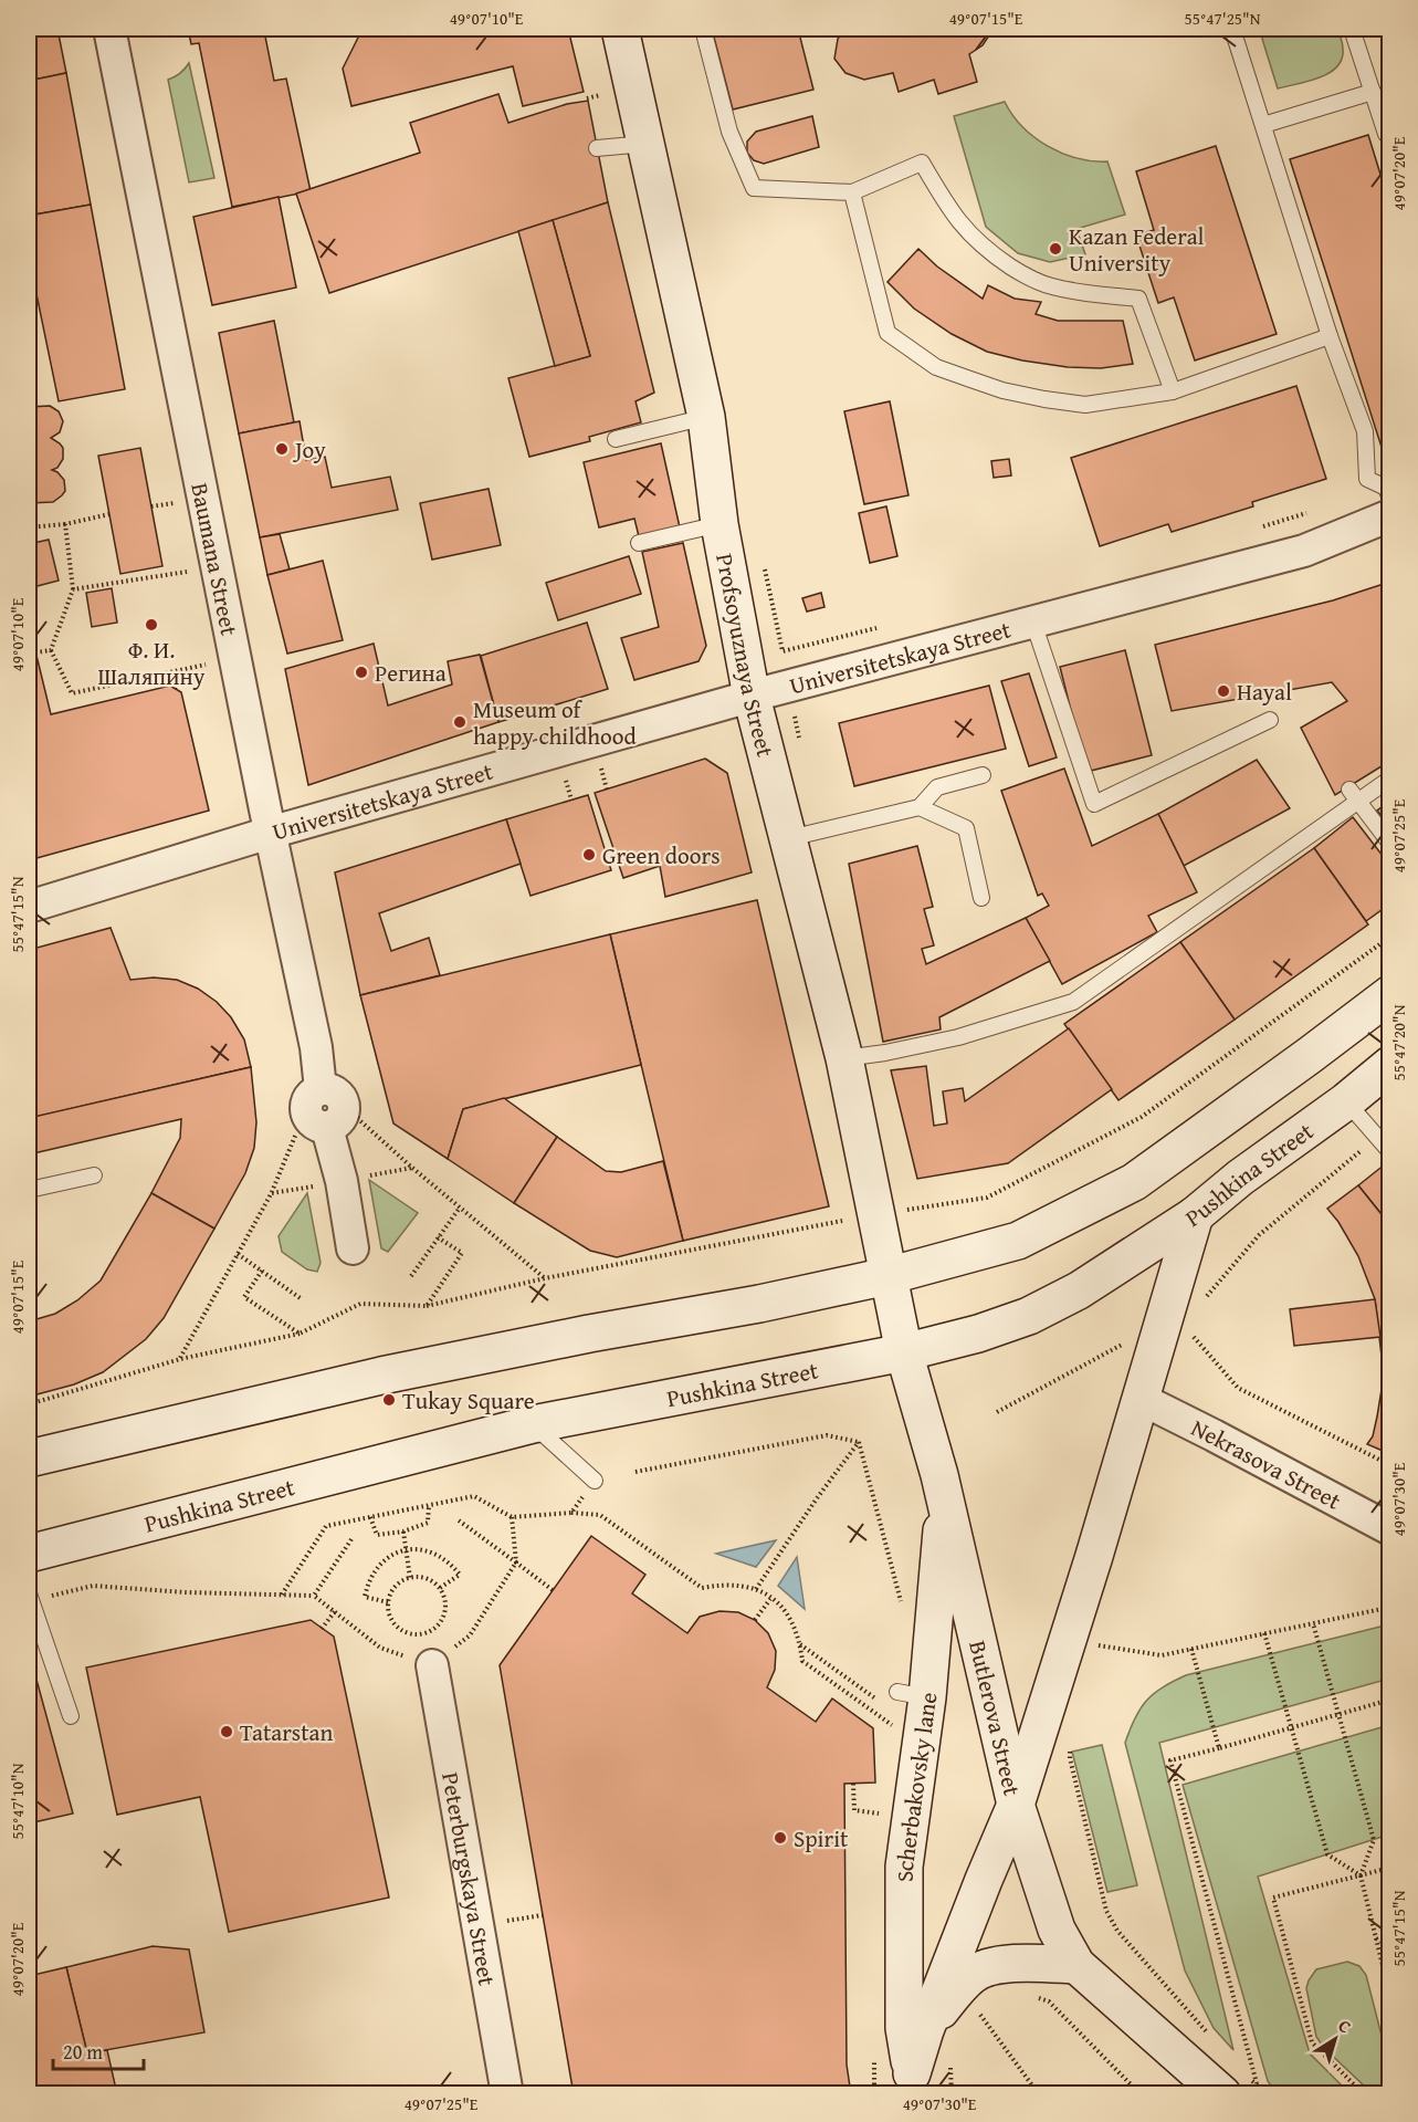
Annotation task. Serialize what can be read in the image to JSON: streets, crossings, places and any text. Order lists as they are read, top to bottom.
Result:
{
  "streets": {
    "main road": [
      "Profsoyuznaya Street",
      "Pushkina Street",
      "Butlerova Street",
      "Scherbakovsky lane"
    ],
    "street": [
      "Baumana Street",
      "Universitetskaya Street",
      "Nekrasova Street",
      "Peterburgskaya Street"
    ]
  },
  "crossings": [
    ["Baumana Street", "Universitetskaya Street"],
    ["Profsoyuznaya Street", "Universitetskaya Street"],
    ["Profsoyuznaya Street", "Butlerova Street"],
    ["Pushkina Street", "Butlerova Street"],
    ["Butlerova Street", "Scherbakovsky lane"]
  ],
  "places": [
    "Kazan Federal University",
    "Joy",
    "Ф. И. Шаляпину",
    "Регина",
    "Hayal",
    "Museum of happy childhood",
    "Green doors",
    "Tukay Square",
    "Tatarstan",
    "Spirit"
  ],
  "scale_bar": "20 m",
  "north": "top right",
  "coordinates": [
    "49°07'10\"E",
    "49°07'15\"E",
    "55°47'25\"N",
    "49°07'20\"E",
    "49°07'25\"E",
    "55°47'15\"N",
    "55°47'20\"N",
    "49°07'30\"E",
    "55°47'10\"N"
  ]
}
